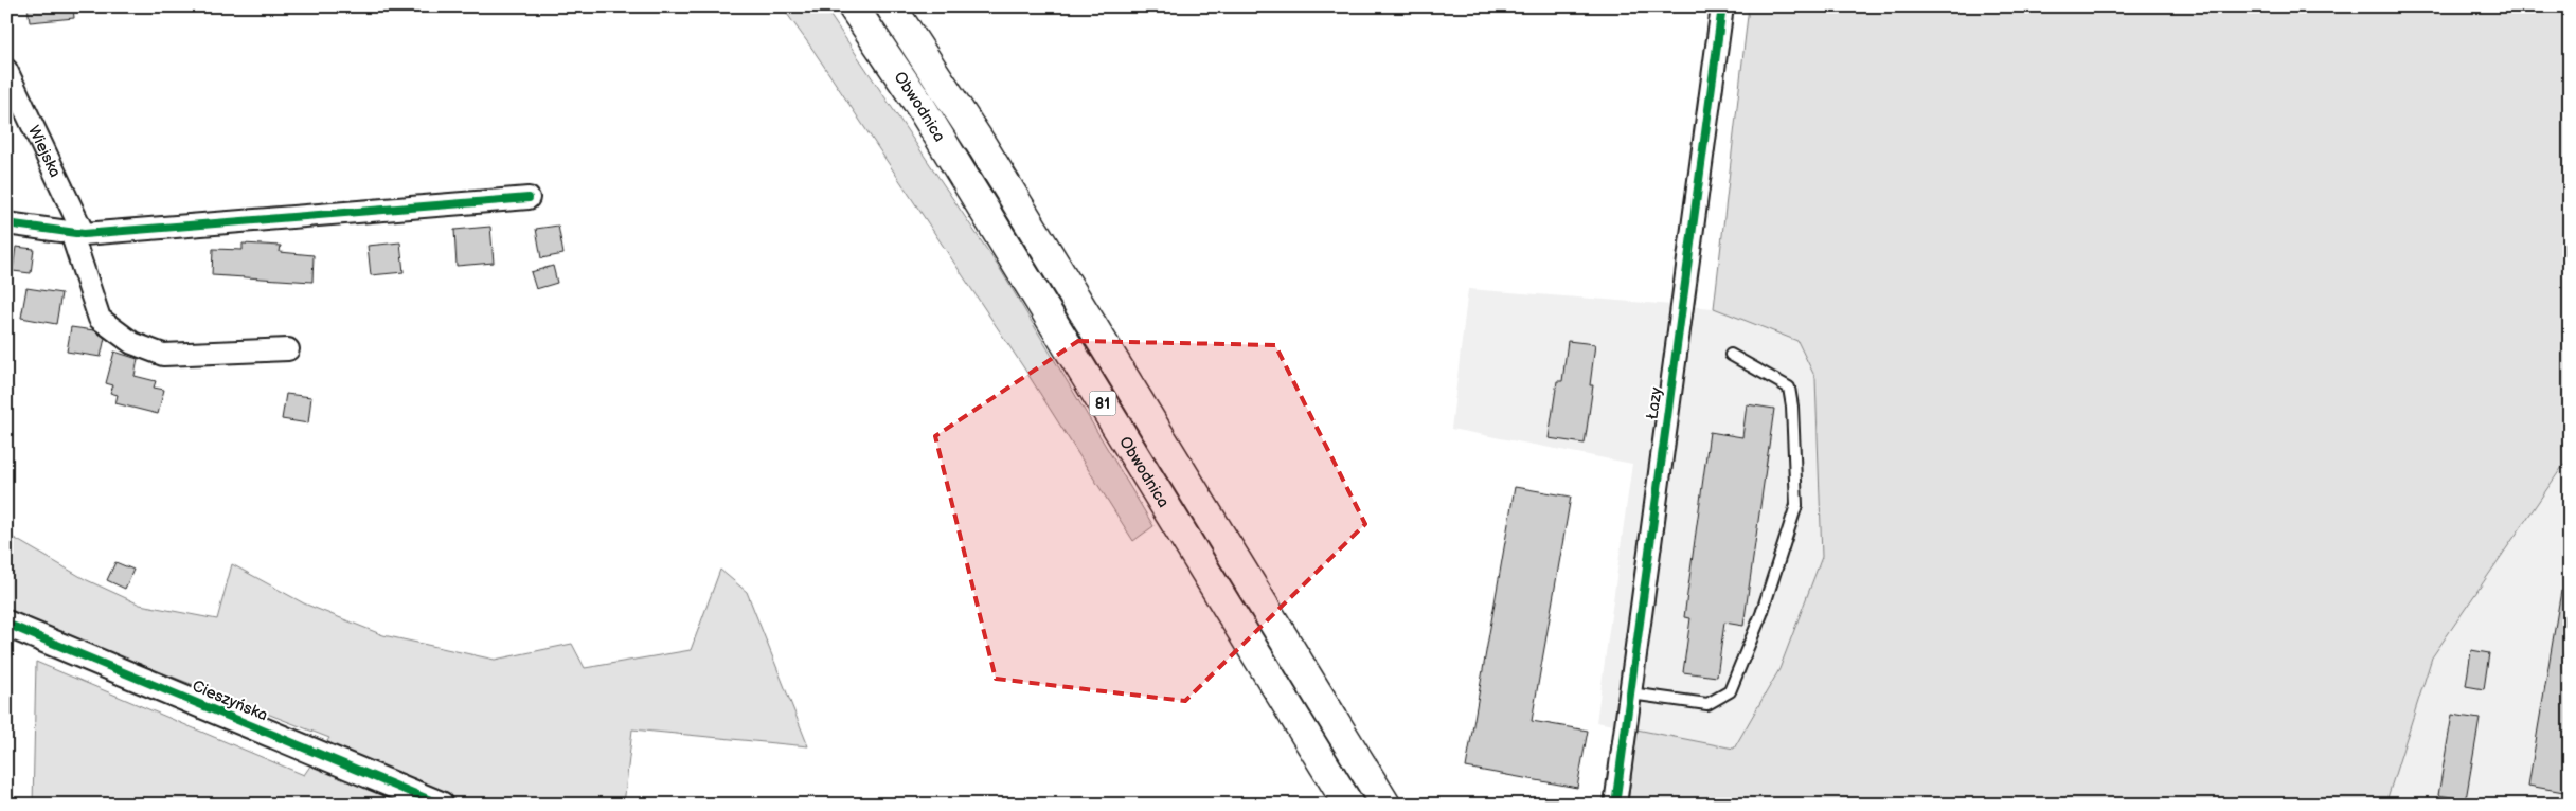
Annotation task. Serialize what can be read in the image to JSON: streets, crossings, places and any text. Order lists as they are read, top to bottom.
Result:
{
  "streets": {
    "main road": ["Obwodnica", "81"],
    "street": ["Wiejska", "Łazy", "Cieszyńska"]
  }
}
